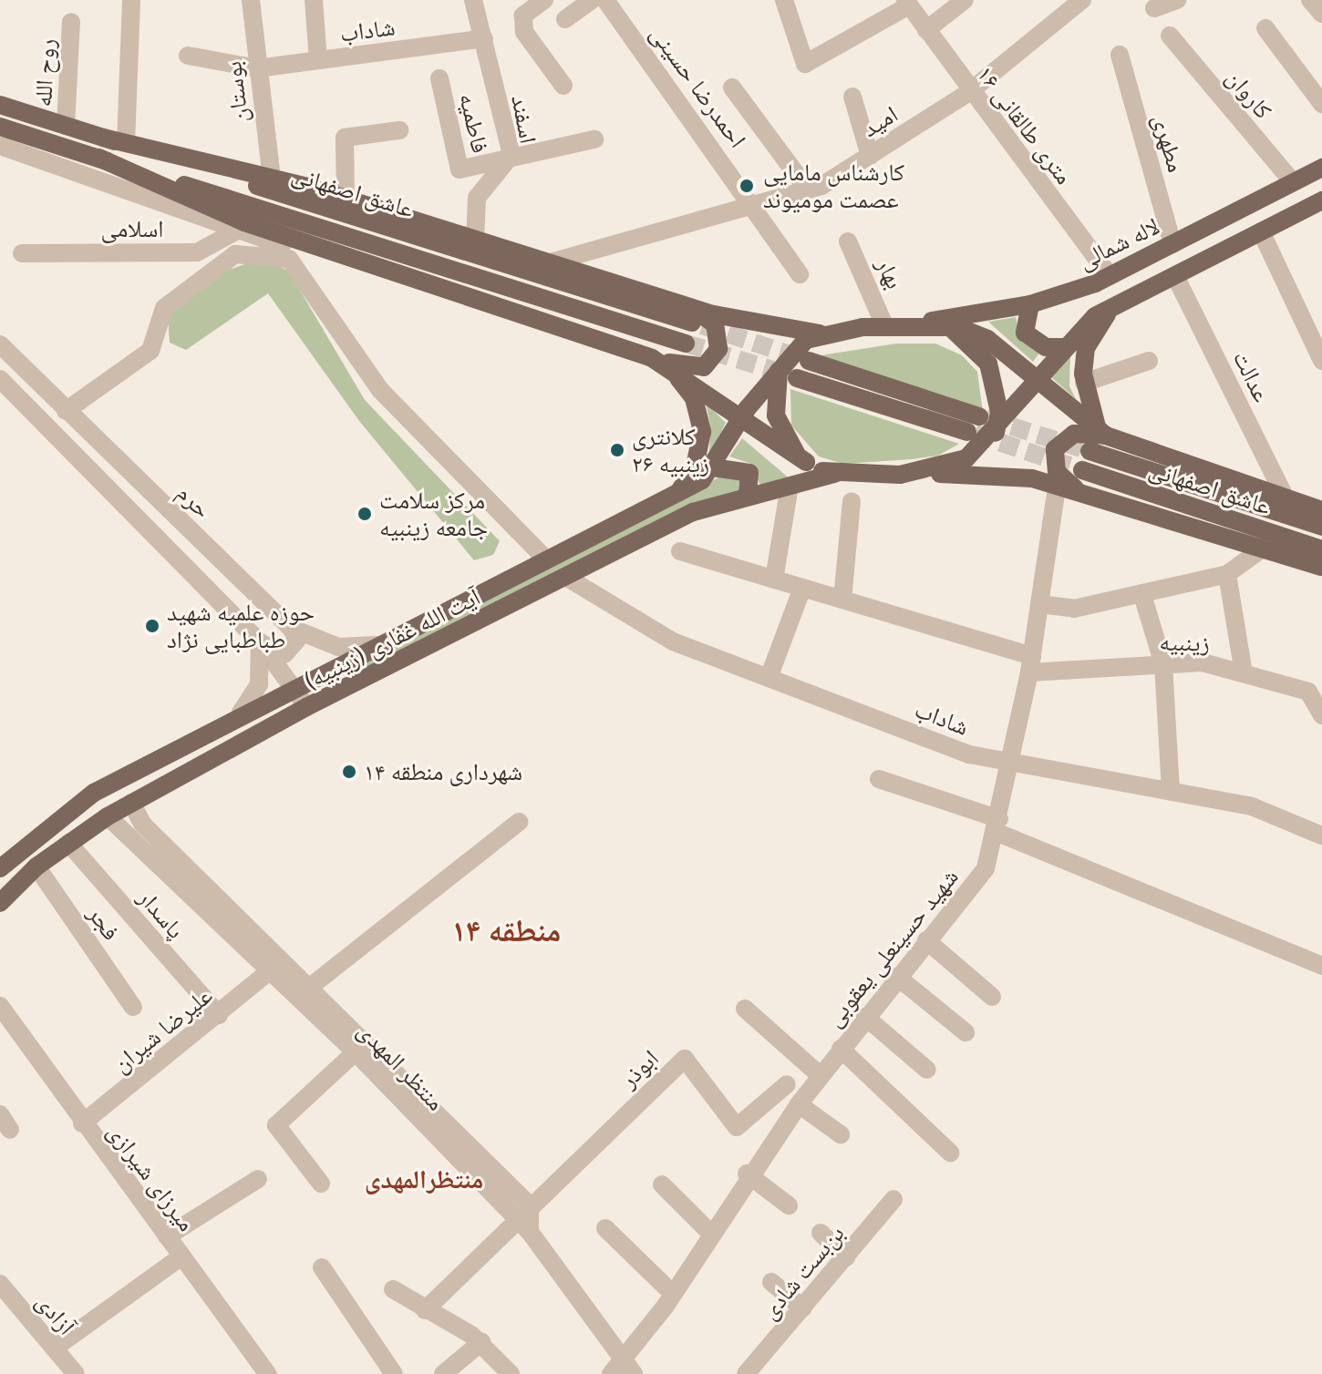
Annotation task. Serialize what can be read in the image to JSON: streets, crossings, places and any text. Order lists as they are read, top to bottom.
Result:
{
  "streets": {
    "main road": ["عاشق اصفهانی", "لاله شمالی", "آیت الله غفاری (زینبیه)"],
    "street": [
      "شاداب",
      "روح الله",
      "احمدرضا حسینی",
      "بوستان",
      "کاروان",
      "اسفند",
      "امید",
      "فاطمیه",
      "۱۶ متری طالقانی",
      "مطهری",
      "اسلامی",
      "بهار",
      "عدالت",
      "حرم",
      "زینبیه",
      "پاسدار",
      "فجر",
      "شهید حسینعلی یعقوبی",
      "علیرضا شیران",
      "منتظر المهدی",
      "ابوذر",
      "میرزای شیرازی",
      "بن‌بست شادی",
      "آزادی"
    ]
  },
  "crossings": [
    ["شاداب", "بوستان"],
    ["شاداب", "اسفند"],
    ["شاداب", "آیت الله غفاری (زینبیه)"],
    ["شاداب", "شهید حسینعلی یعقوبی"],
    ["روح الله", "عاشق اصفهانی"],
    ["احمدرضا حسینی", "امید"],
    ["کاروان", "لاله شمالی"],
    ["اسفند", "فاطمیه"],
    ["امید", "۱۶ متری طالقانی"],
    ["۱۶ متری طالقانی", "لاله شمالی"],
    ["مطهری", "لاله شمالی"],
    ["لاله شمالی", "بهار"],
    ["لاله شمالی", "آیت الله غفاری (زینبیه)"],
    ["بهار", "آیت الله غفاری (زینبیه)"],
    ["حرم", "آیت الله غفاری (زینبیه)"],
    ["آیت الله غفاری (زینبیه)", "پاسدار"],
    ["آیت الله غفاری (زینبیه)", "فجر"],
    ["آیت الله غفاری (زینبیه)", "منتظر المهدی"],
    ["زینبیه", "شهید حسینعلی یعقوبی"],
    ["پاسدار", "علیرضا شیران"],
    ["شهید حسینعلی یعقوبی", "منتظر المهدی"],
    ["علیرضا شیران", "منتظر المهدی"],
    ["علیرضا شیران", "میرزای شیرازی"],
    ["منتظر المهدی", "ابوذر"]
  ],
  "districts": ["منطقه ۱۴", "منتظرالمهدی"],
  "places": [
    "کارشناس مامایی عصمت مومیوند",
    "کلانتری ۲۶ زینبیه",
    "مرکز سلامت جامعه زینبیه",
    "حوزه علمیه شهید طباطبایی نژاد",
    "شهرداری منطقه ۱۴"
  ]
}
